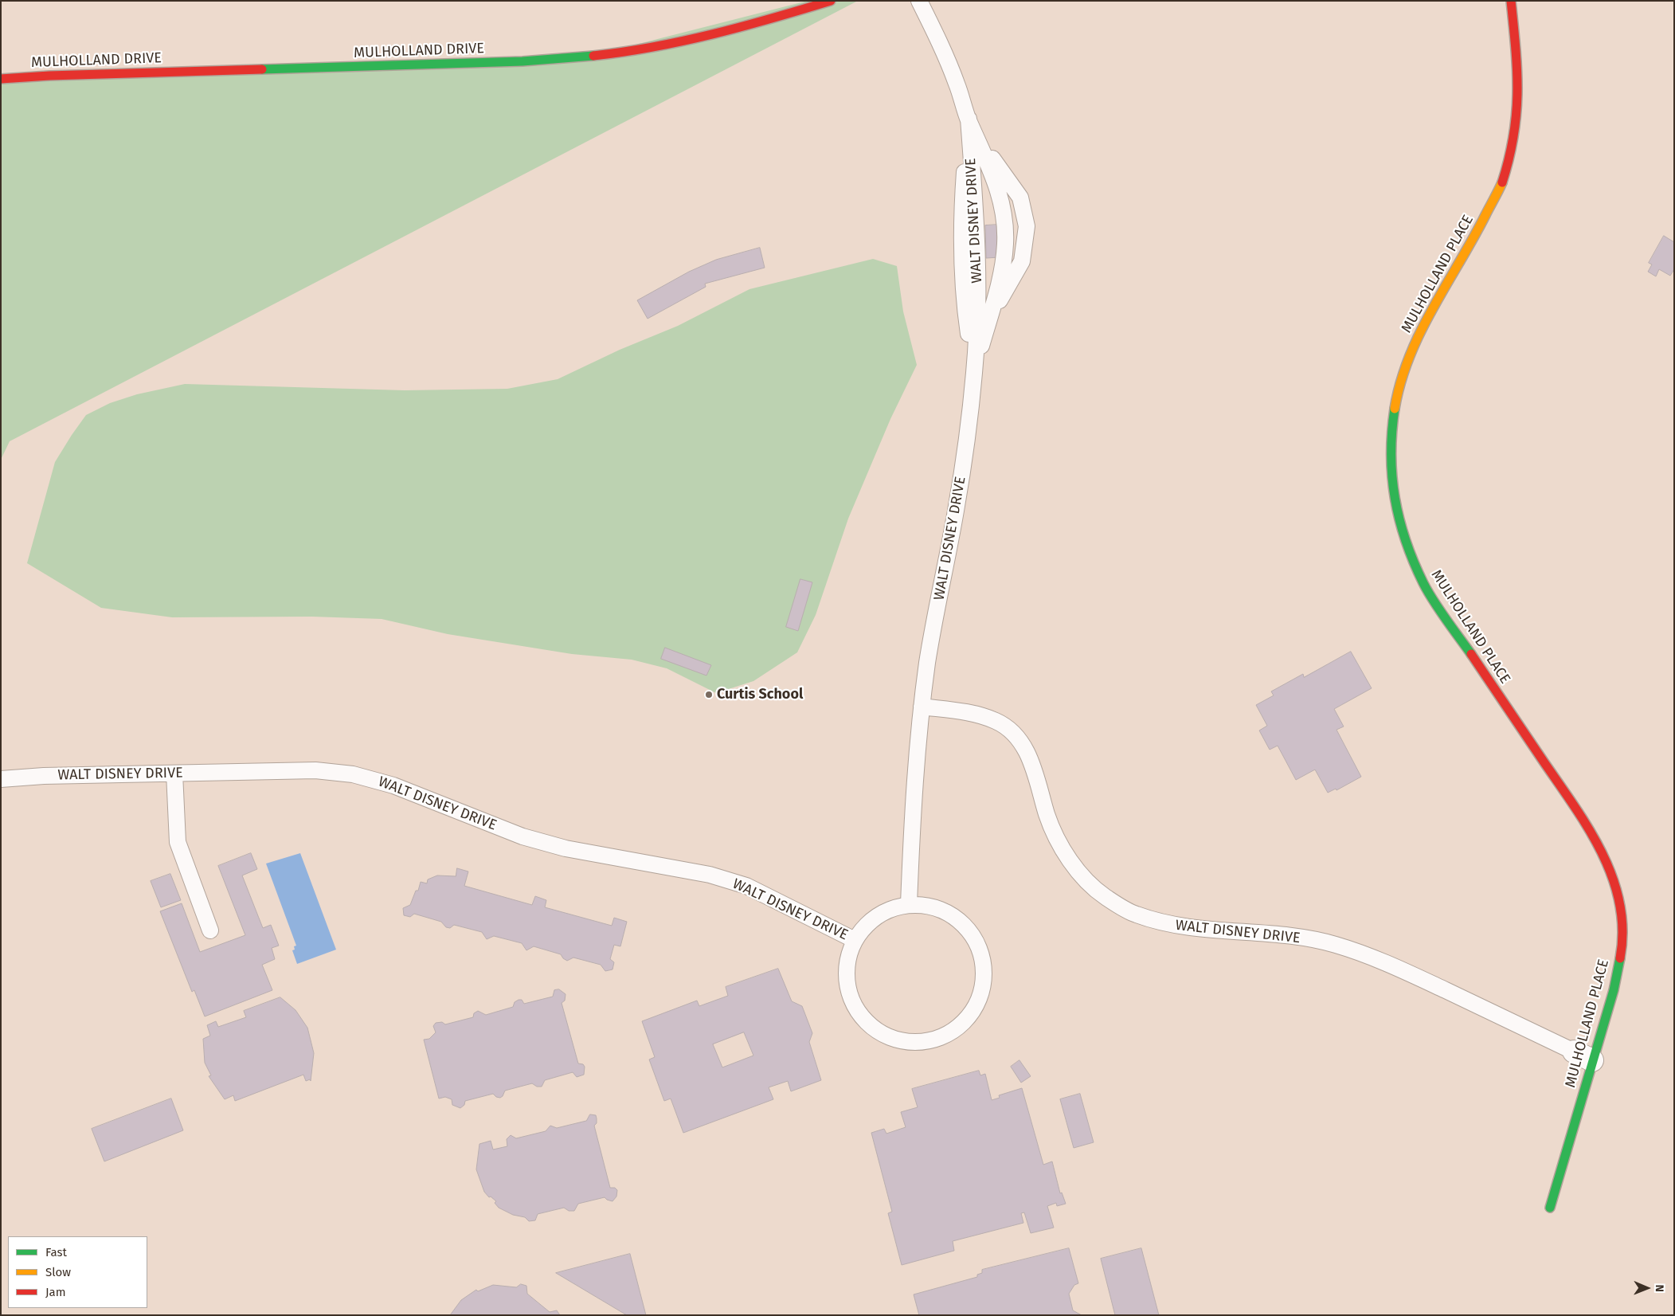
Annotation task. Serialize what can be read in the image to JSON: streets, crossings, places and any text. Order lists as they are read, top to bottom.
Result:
{
  "streets": {
    "street": ["MULHOLLAND DRIVE", "MULHOLLAND PLACE"],
    "lane": ["WALT DISNEY DRIVE"]
  },
  "crossings": [
    ["WALT DISNEY DRIVE", "MULHOLLAND PLACE"]
  ],
  "places": ["Curtis School"],
  "legend": ["Fast", "Slow", "Jam"],
  "north": "right"
}
